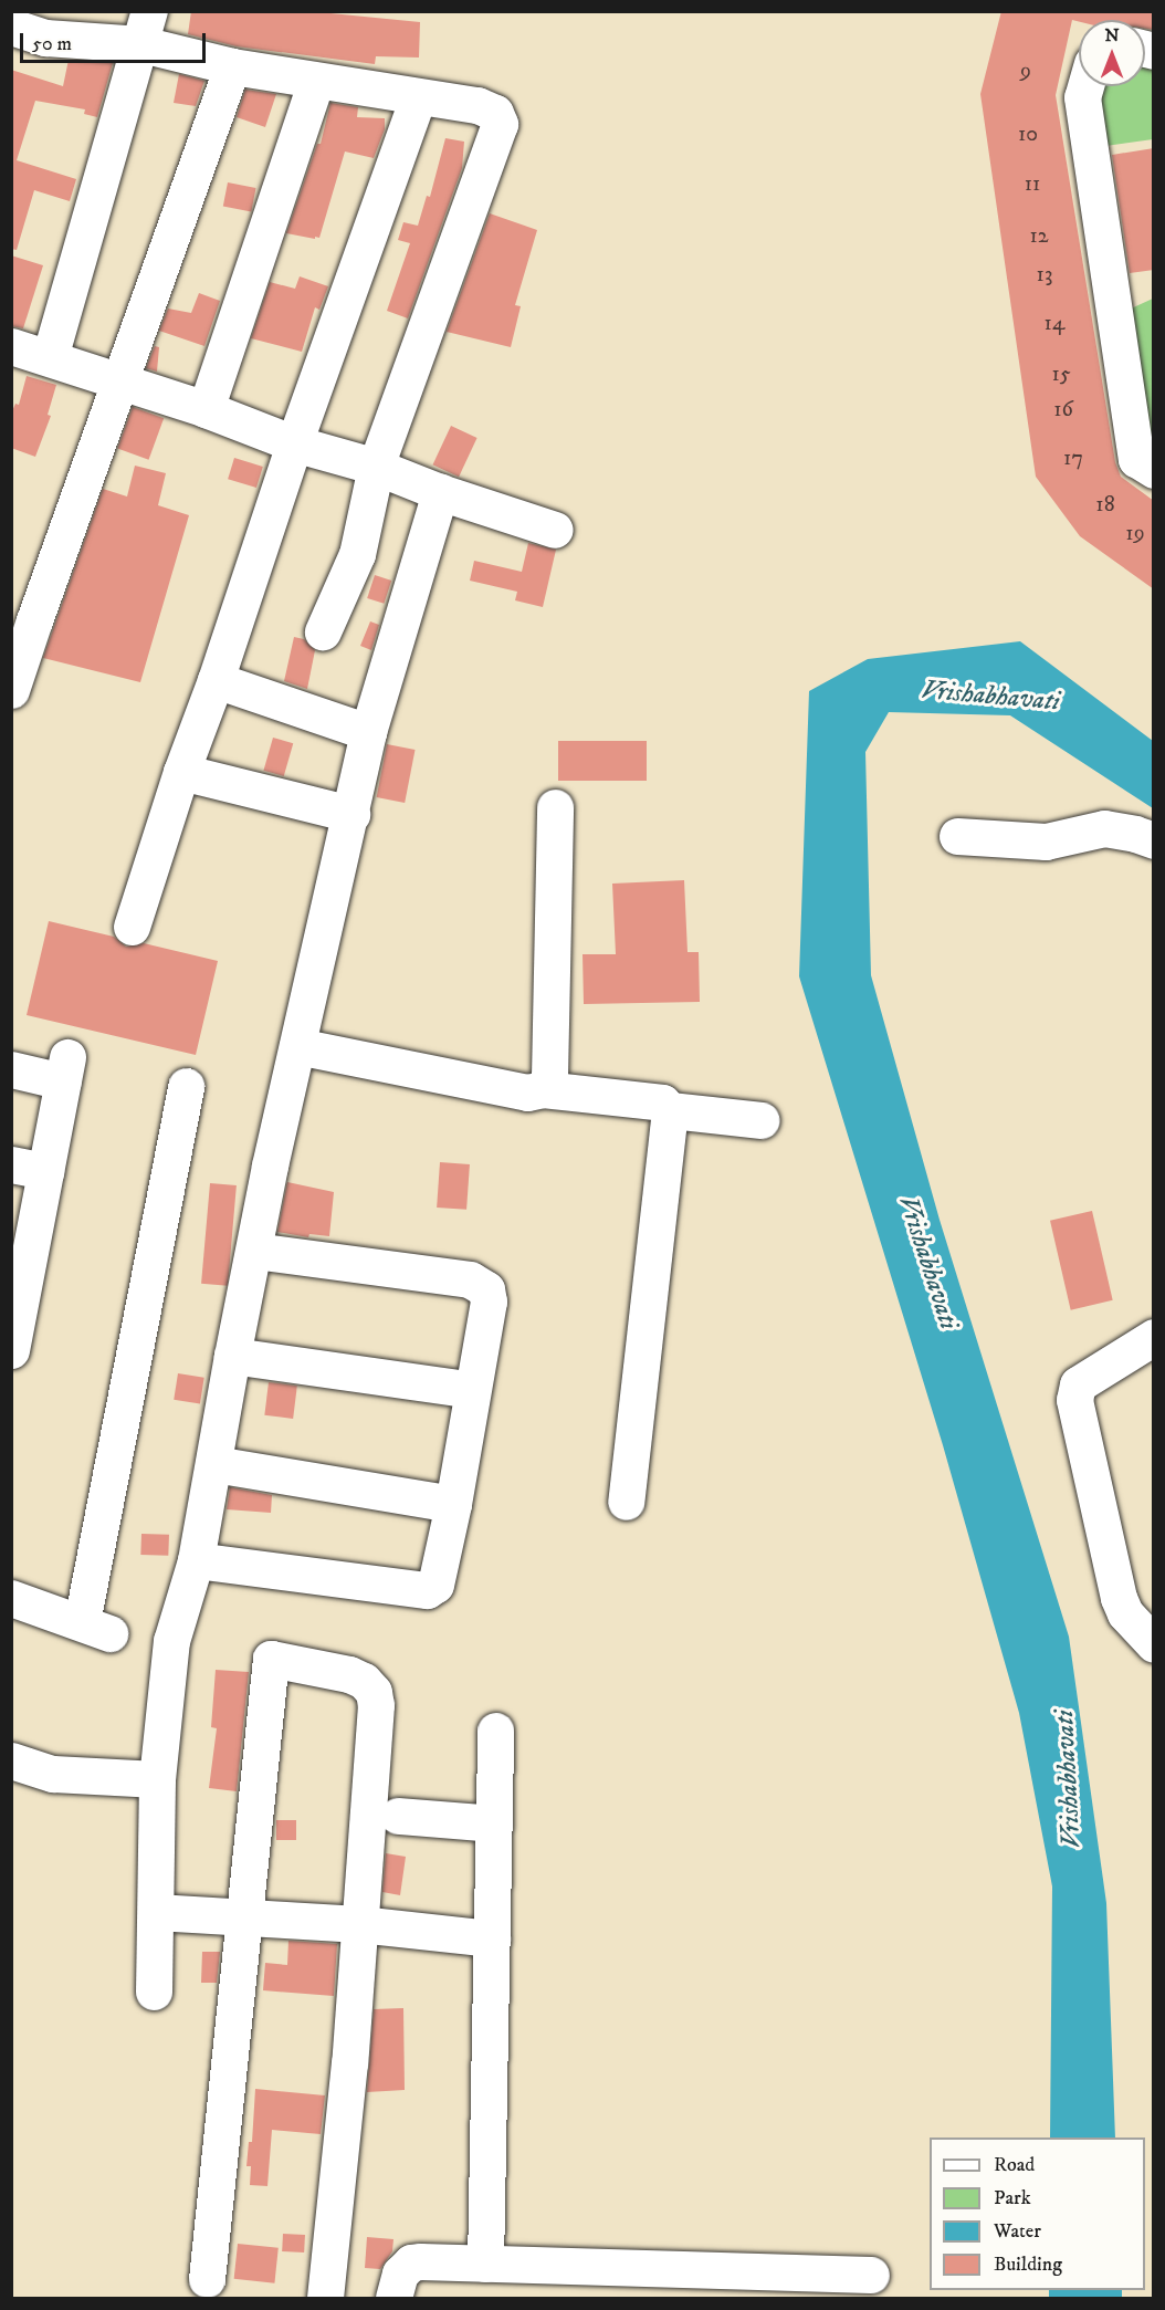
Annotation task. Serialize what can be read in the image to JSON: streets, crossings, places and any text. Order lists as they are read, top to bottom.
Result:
{
  "water": ["Vrishabhavati"],
  "house_numbers": [
    "9",
    "10",
    "11",
    "12",
    "13",
    "14",
    "15",
    "16",
    "17",
    "18",
    "19"
  ],
  "legend": [
    "Road",
    "Park",
    "Water",
    "Building"
  ],
  "scale_bar": "50 m",
  "north": "top"
}
